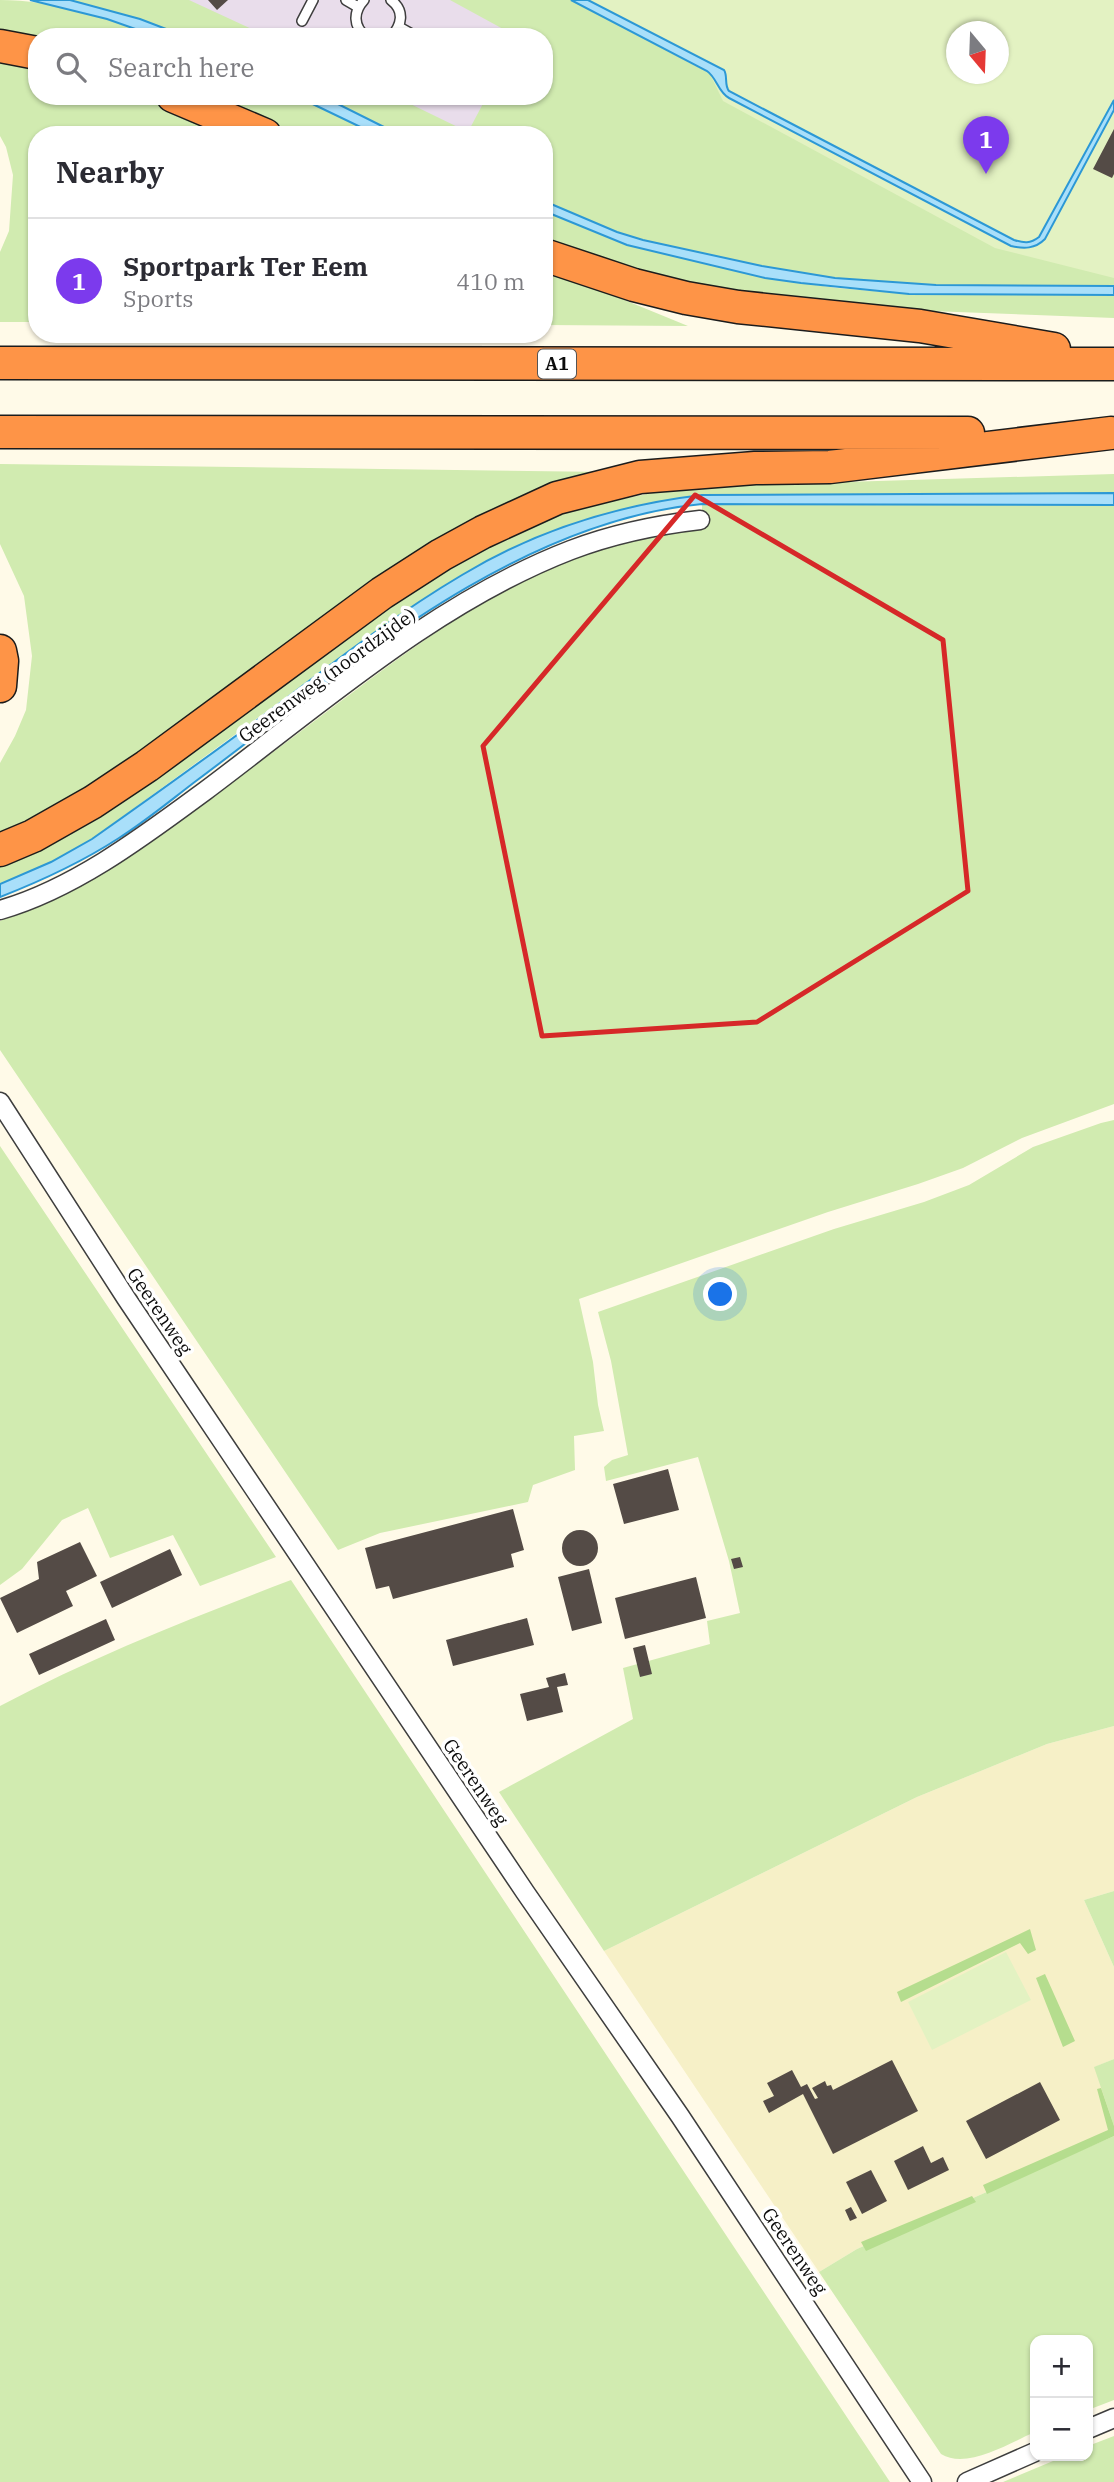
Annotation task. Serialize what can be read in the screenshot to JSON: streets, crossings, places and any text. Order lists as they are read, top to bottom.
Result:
{
  "streets": {
    "highway": ["A1"],
    "street": ["Geerenweg (noordzijde)", "Geerenweg"]
  },
  "north": "bottom",
  "page": {
    "search": "Search here",
    "pins": "1",
    "heading": "Nearby",
    "list": [
      {
        "mark": "1",
        "name": "Sportpark Ter Eem",
        "note": "Sports",
        "value": "410 m"
      }
    ],
    "map_buttons": ["+", "−"]
  }
}
